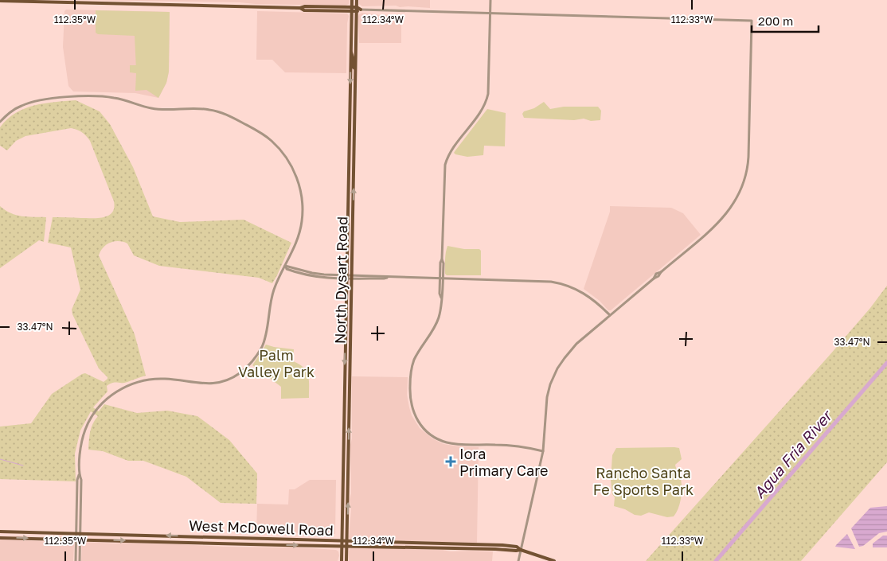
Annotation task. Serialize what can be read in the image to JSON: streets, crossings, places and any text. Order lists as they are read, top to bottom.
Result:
{
  "streets": {
    "main road": ["North Dysart Road", "West McDowell Road"]
  },
  "crossings": [
    ["North Dysart Road", "West McDowell Road"]
  ],
  "water": ["Agua Fria River"],
  "parks": ["Palm Valley Park", "Rancho Santa Fe Sports Park"],
  "places": {
    "health": ["Iora Primary Care"]
  },
  "scale_bar": "200 m",
  "coordinates": [
    "112.35°W",
    "112.34°W",
    "112.33°W",
    "33.47°N"
  ]
}
